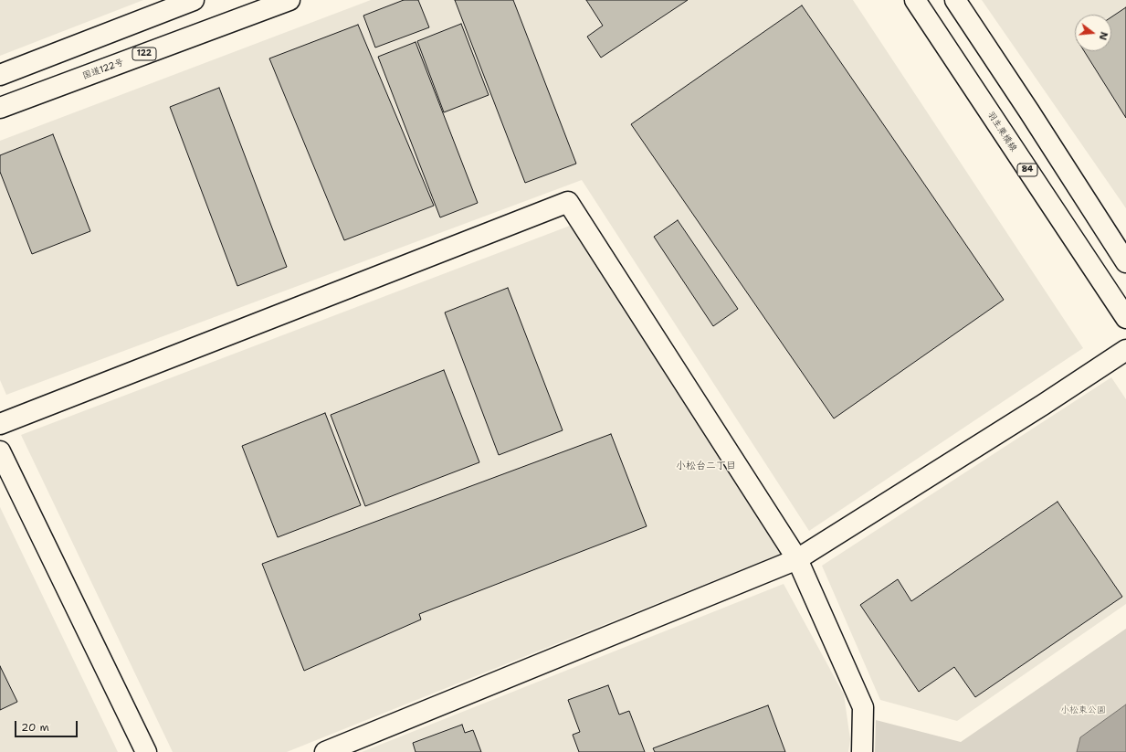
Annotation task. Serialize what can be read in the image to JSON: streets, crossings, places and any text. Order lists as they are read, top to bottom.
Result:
{
  "streets": {
    "main road": [
      "122",
      "国道122号",
      "羽生栗橋線",
      "84"
    ]
  },
  "districts": ["小松台二丁目"],
  "parks": ["小松東公園"],
  "scale_bar": "20 m",
  "north": "right"
}
